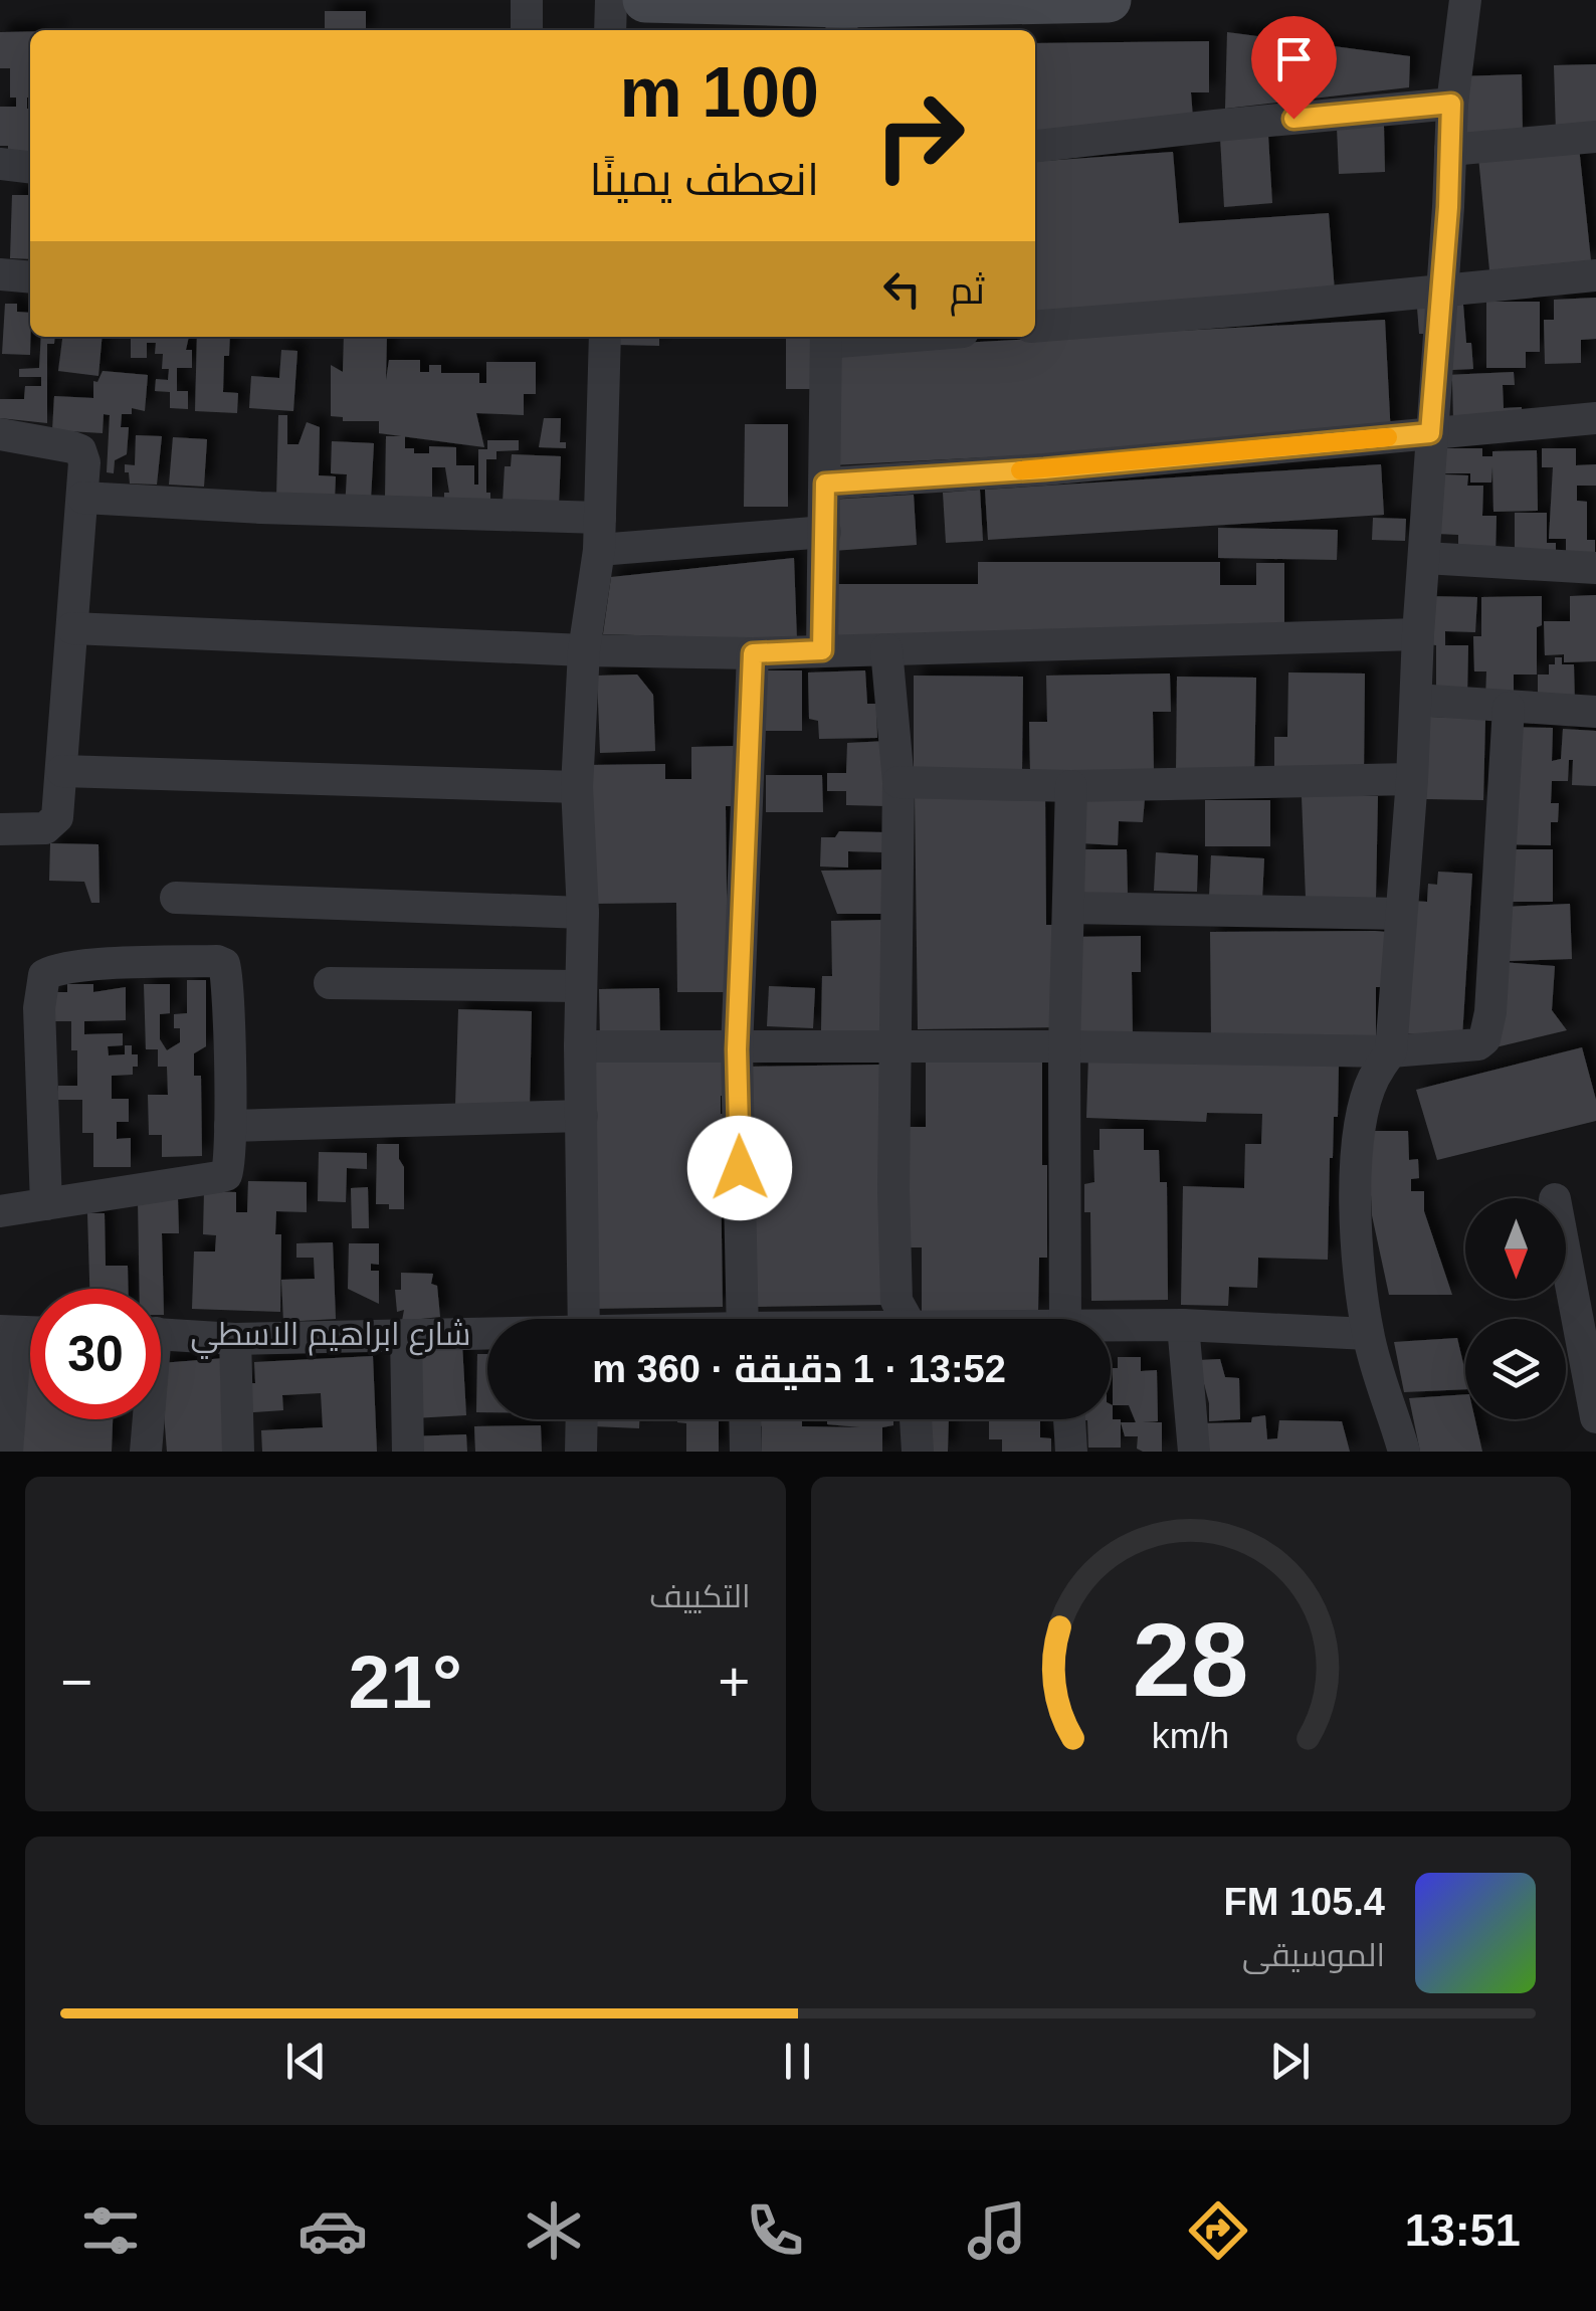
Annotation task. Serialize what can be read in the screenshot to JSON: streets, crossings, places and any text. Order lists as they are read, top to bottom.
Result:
{
  "streets": {
    "street": ["شارع ابراهيم الاسطي"]
  },
  "north": "bottom",
  "page": {
    "turn": ["100 m", "انعطف يمينًا"],
    "then": "ثم",
    "limit": "30",
    "trip": "13:52 · 1 دقيقة · 360 m",
    "tile": "التكييف",
    "heat": ["−", "21°", "+"],
    "song": ["105.4 FM", "الموسيقى"],
    "tabs": "13:51",
    "gauge": ["28", "km/h"]
  }
}
